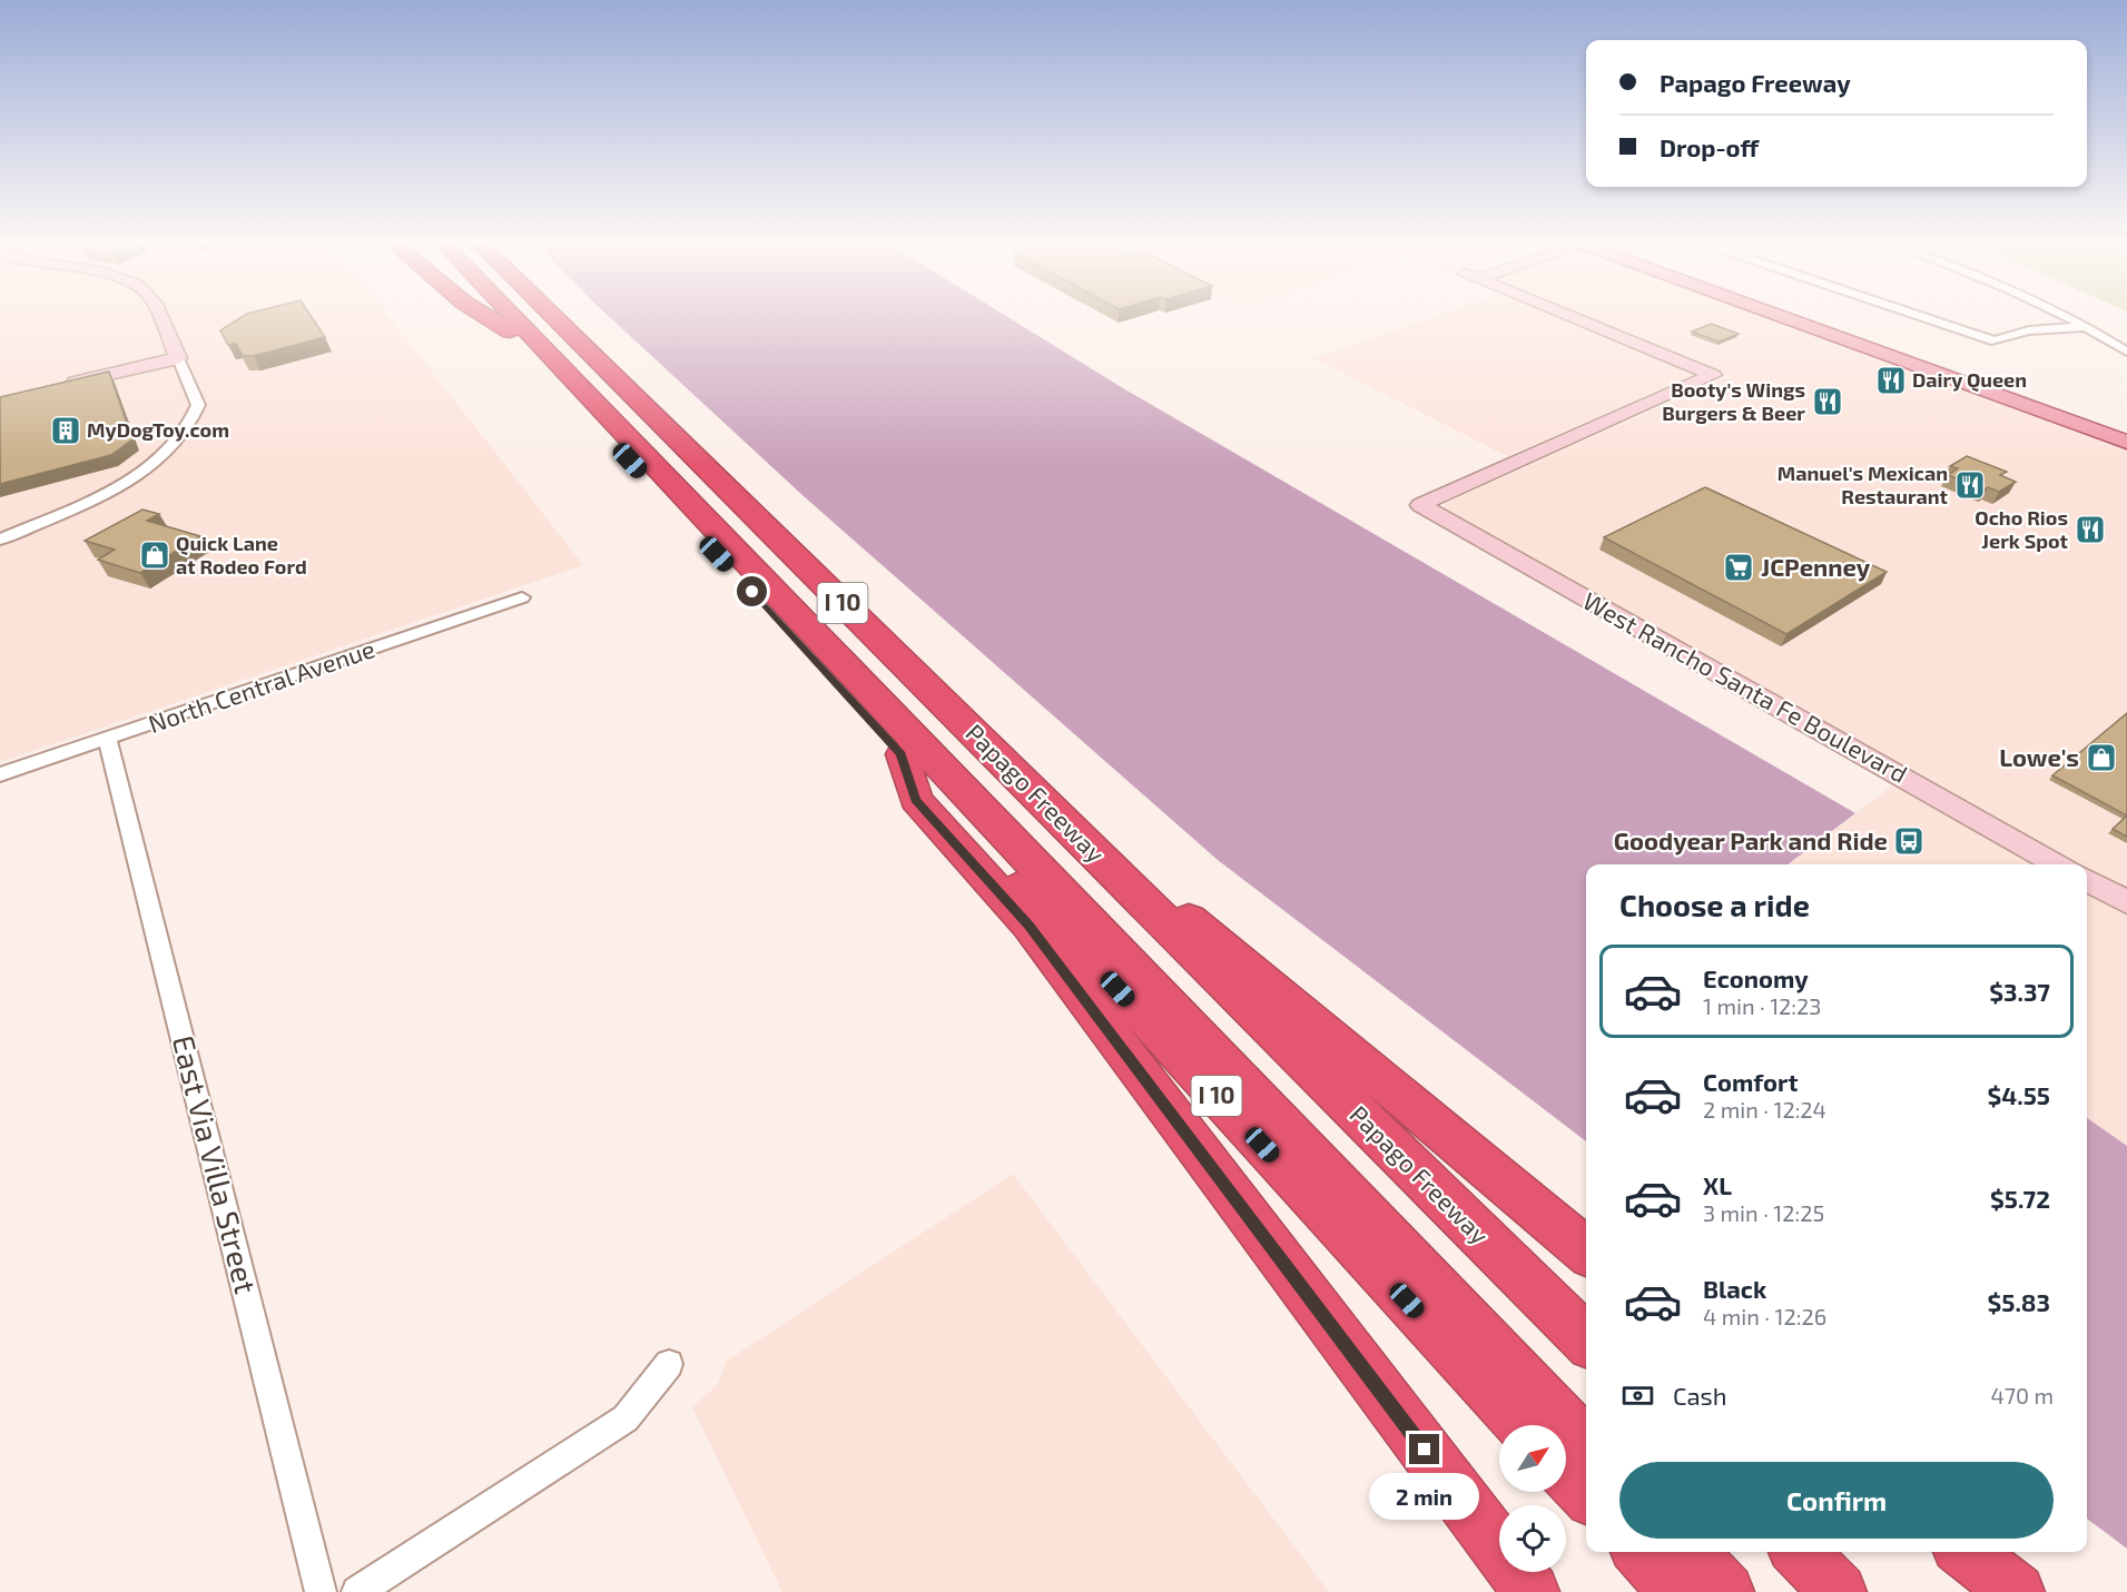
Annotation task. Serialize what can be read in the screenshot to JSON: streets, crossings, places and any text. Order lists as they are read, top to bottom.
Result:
{
  "streets": {
    "highway": ["I 10", "Papago Freeway"],
    "street": ["North Central Avenue", "West Rancho Santa Fe Boulevard", "East Via Villa Street"]
  },
  "crossings": [
    ["North Central Avenue", "East Via Villa Street"]
  ],
  "places": {
    "restaurant": [
      "Dairy Queen",
      "Booty's Wings Burgers & Beer",
      "Manuel's Mexican Restaurant",
      "Ocho Rios Jerk Spot"
    ],
    "building": ["MyDogToy.com"],
    "shop": ["Quick Lane at Rodeo Ford", "Lowe's"],
    "supermarket": ["JCPenney"],
    "bus stop": ["Goodyear Park and Ride"]
  },
  "north": "top right",
  "page": {
    "banner": ["Papago Freeway", "Drop-off"],
    "heading": "Choose a ride",
    "list": [
      {
        "name": "Economy",
        "note": "1 min · 12:23",
        "value": "$3.37"
      },
      {
        "name": "Comfort",
        "note": "2 min · 12:24",
        "value": "$4.55"
      },
      {
        "name": "XL",
        "note": "3 min · 12:25",
        "value": "$5.72"
      },
      {
        "name": "Black",
        "note": "4 min · 12:26",
        "value": "$5.83"
      }
    ],
    "pay": ["Cash", "470 m"],
    "buttons": "Confirm",
    "bubble": "2 min"
  }
}
